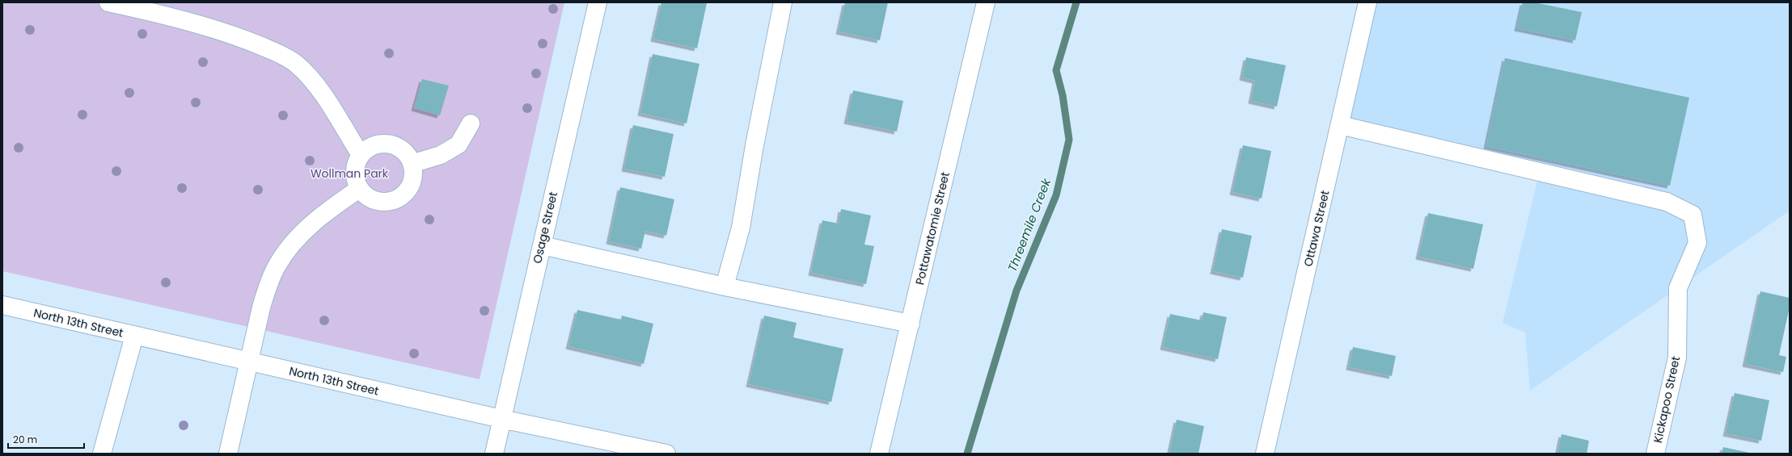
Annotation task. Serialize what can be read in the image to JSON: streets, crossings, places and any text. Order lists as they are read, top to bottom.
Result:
{
  "streets": {
    "street": [
      "Osage Street",
      "Pottawatomie Street",
      "Ottawa Street",
      "North 13th Street",
      "Kickapoo Street"
    ]
  },
  "crossings": [
    ["Osage Street", "North 13th Street"],
    ["Ottawa Street", "Kickapoo Street"]
  ],
  "water": ["Threemile Creek"],
  "parks": ["Wollman Park"],
  "scale_bar": "20 m"
}
